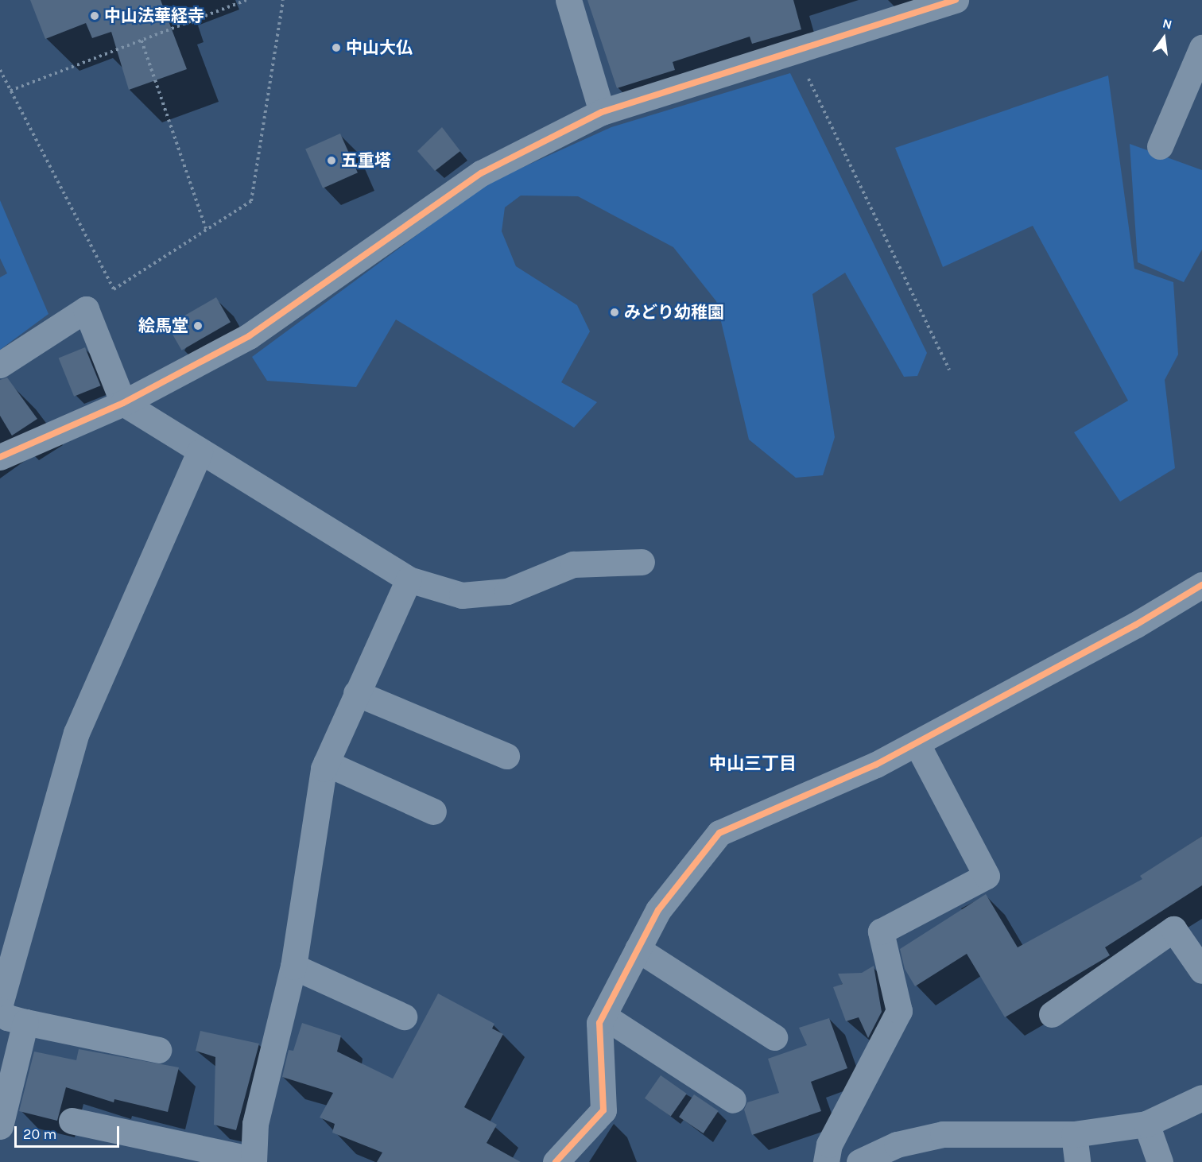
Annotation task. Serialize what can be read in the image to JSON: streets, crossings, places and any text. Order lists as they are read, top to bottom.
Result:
{
  "districts": ["中山三丁目"],
  "places": [
    "中山法華経寺",
    "中山大仏",
    "五重塔",
    "みどり幼稚園",
    "絵馬堂"
  ],
  "scale_bar": "20 m",
  "north": "top"
}
